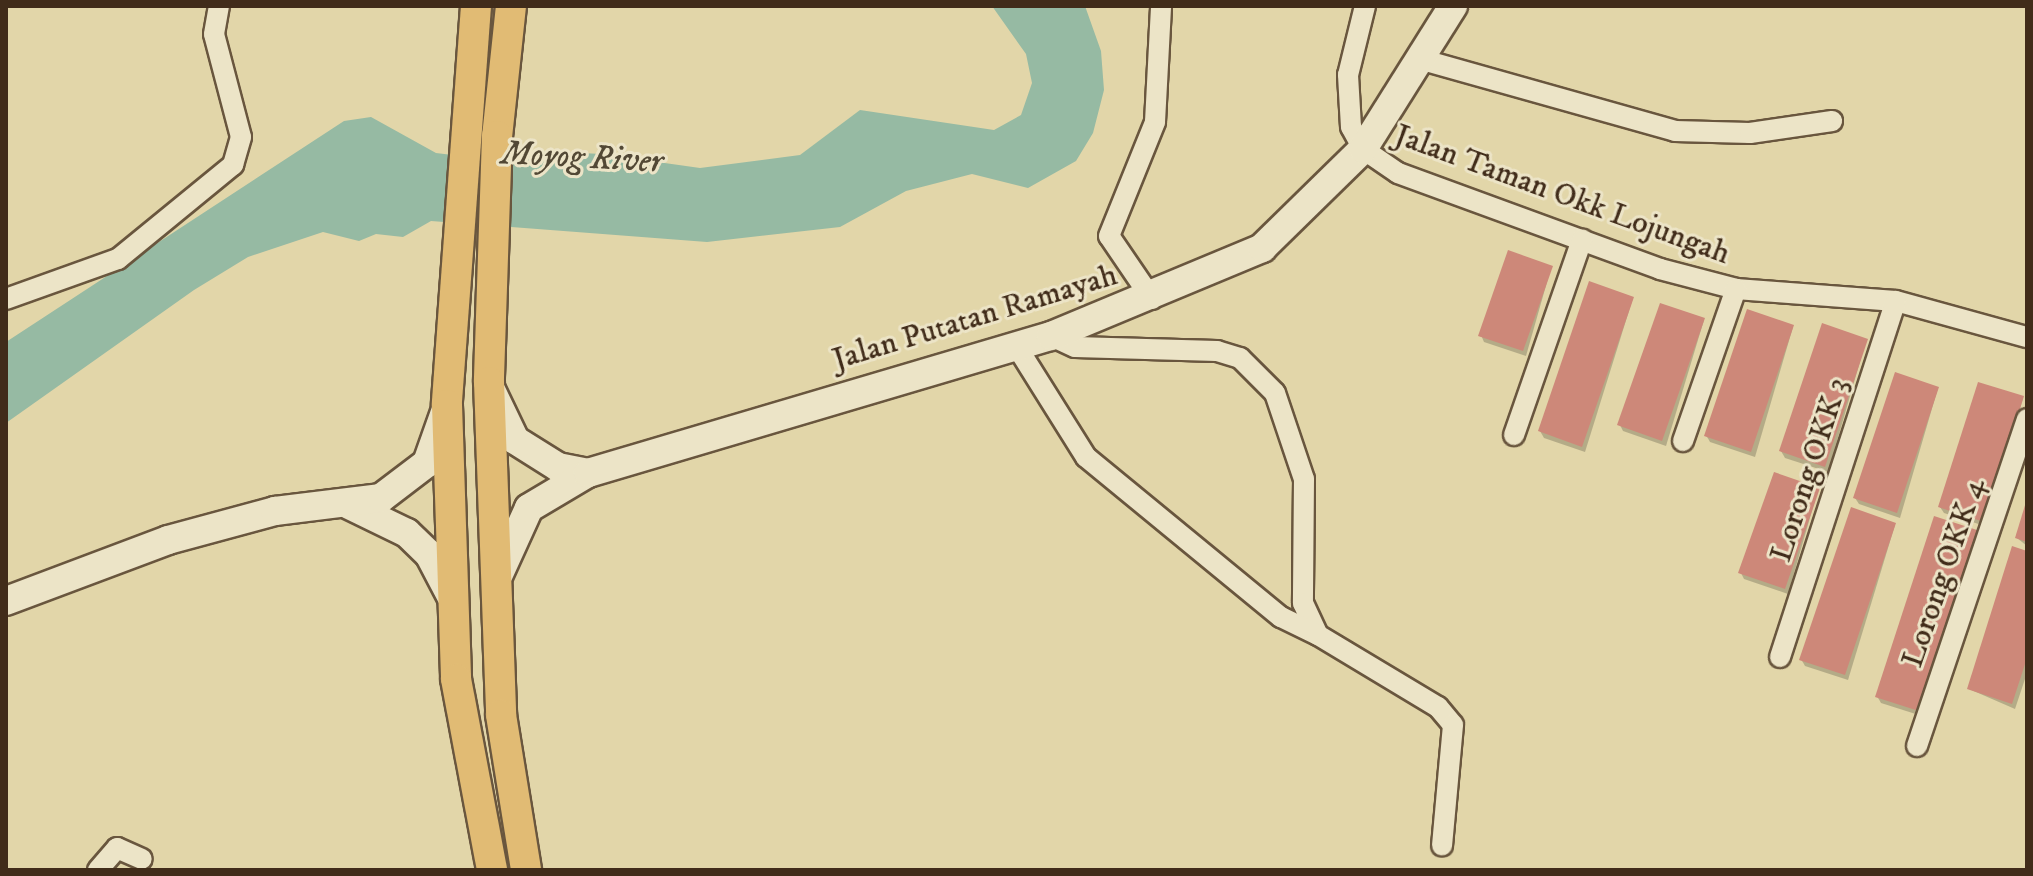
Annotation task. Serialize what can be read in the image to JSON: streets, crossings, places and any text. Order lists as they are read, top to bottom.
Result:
{
  "streets": {
    "main road": ["Jalan Putatan Ramayah"],
    "street": ["Jalan Taman Okk Lojungah", "Lorong OKK 3", "Lorong OKK 4"]
  },
  "crossings": [
    ["Jalan Taman Okk Lojungah", "Jalan Putatan Ramayah"],
    ["Jalan Taman Okk Lojungah", "Lorong OKK 3"]
  ],
  "water": ["Moyog River"]
}
